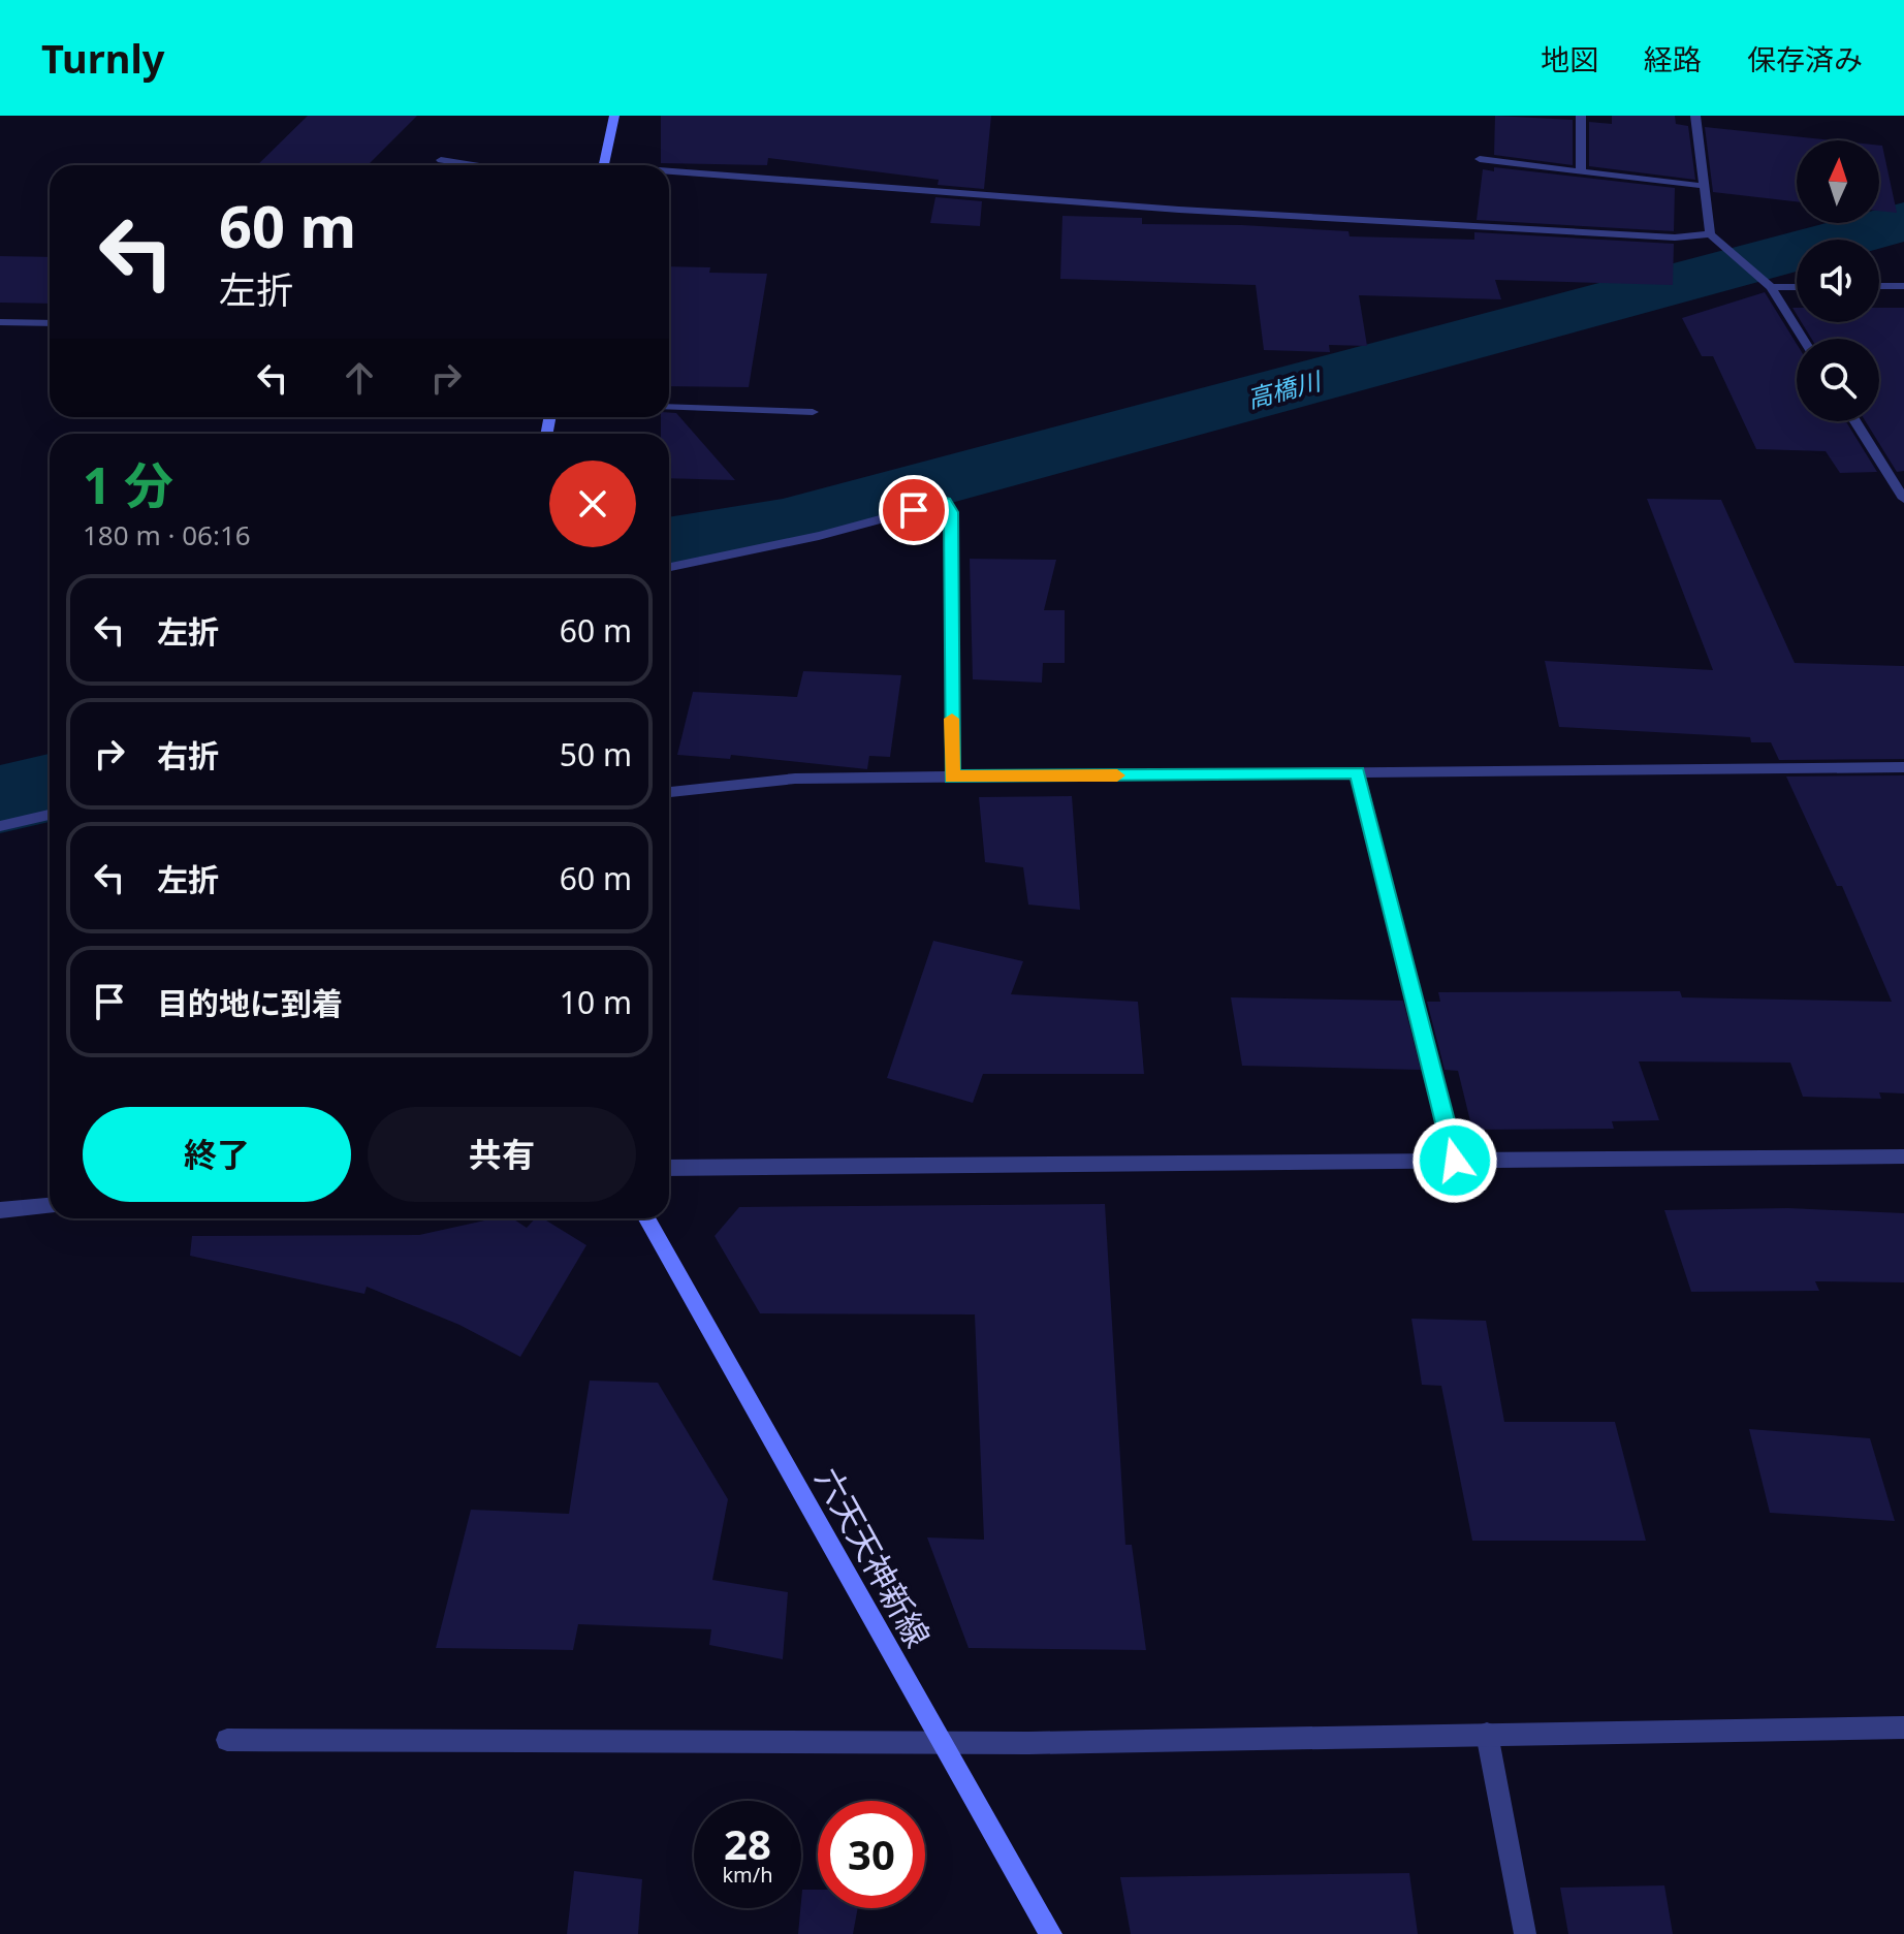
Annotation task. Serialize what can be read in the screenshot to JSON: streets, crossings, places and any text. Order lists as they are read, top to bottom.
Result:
{
  "streets": {
    "main road": ["六天天神新線"]
  },
  "water": ["高橋川"],
  "north": "top",
  "page": {
    "header": "Turnly",
    "nav": ["地図", "経路", "保存済み"],
    "turn": ["60 m", "左折"],
    "heading": ["1 分", "180 m · 06:16"],
    "list": [
      {
        "name": "左折",
        "value": "60 m"
      },
      {
        "name": "右折",
        "value": "50 m"
      },
      {
        "name": "左折",
        "value": "60 m"
      },
      {
        "name": "目的地に到着",
        "value": "10 m"
      }
    ],
    "buttons": ["終了", "共有"],
    "speed": "28 km/h",
    "limit": "30"
  }
}
